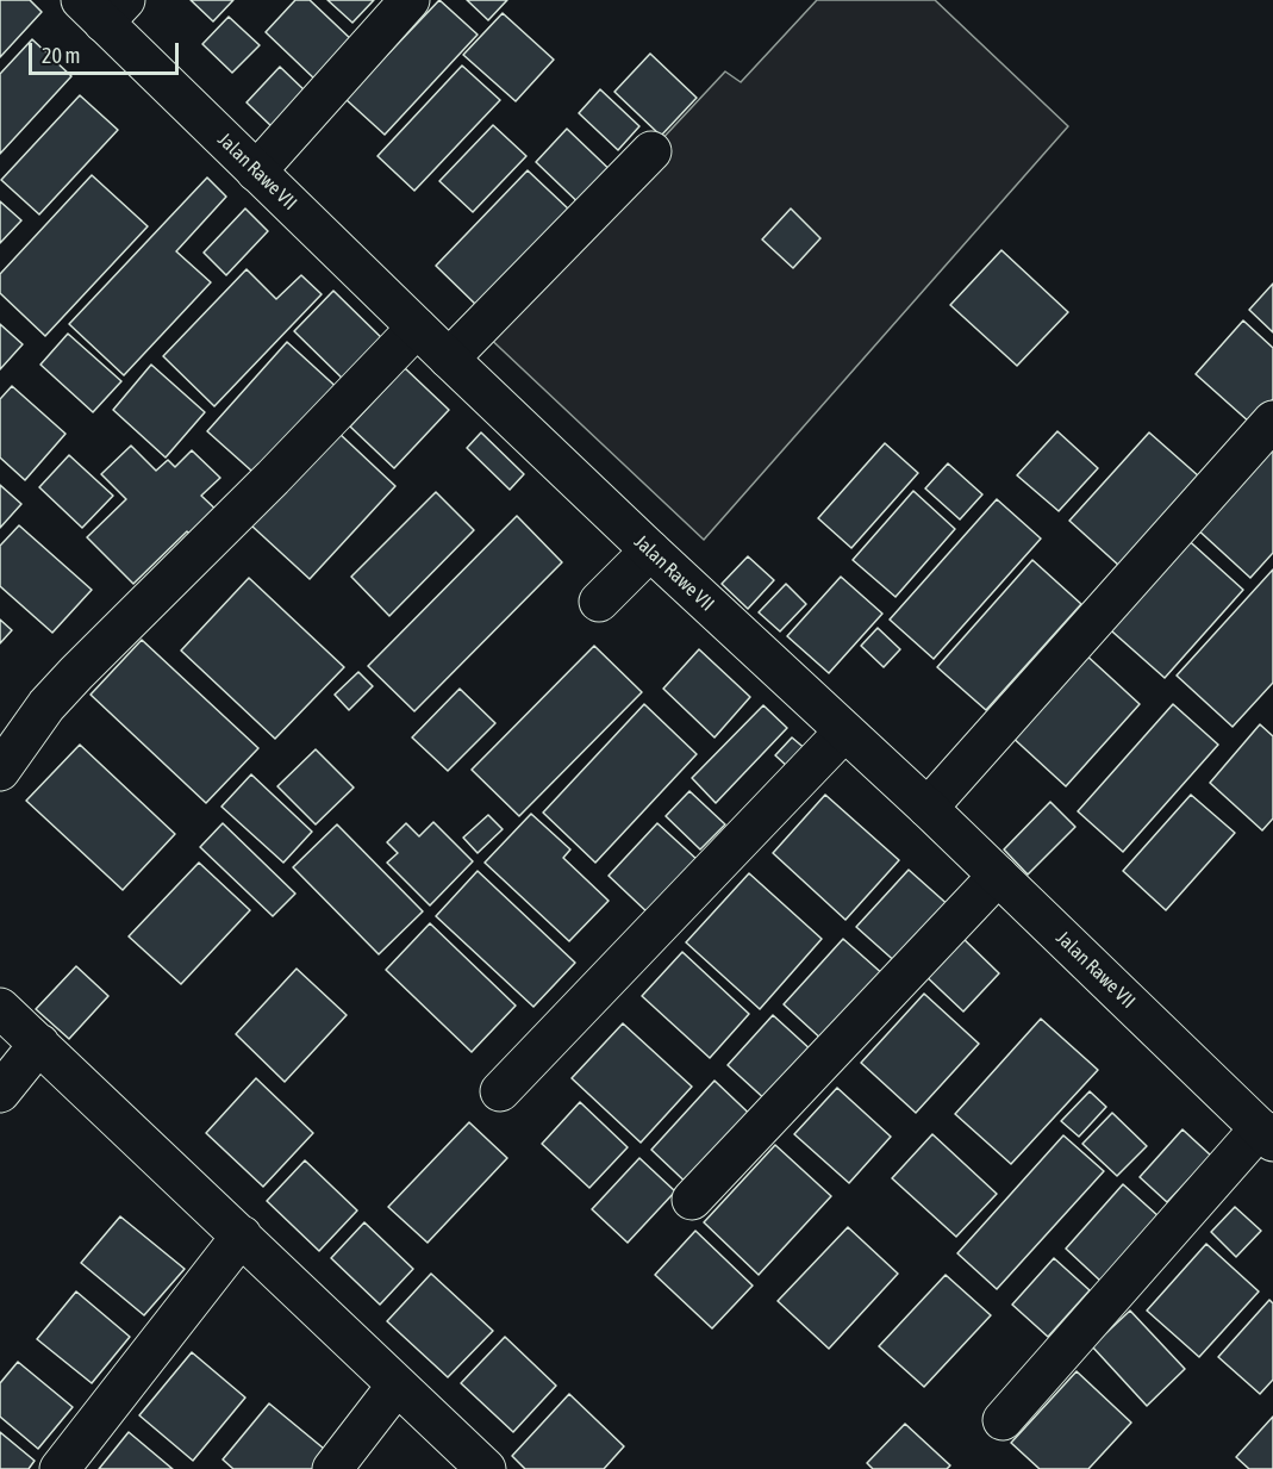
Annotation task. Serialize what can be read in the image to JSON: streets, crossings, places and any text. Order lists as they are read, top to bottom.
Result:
{
  "streets": {
    "street": ["Jalan Rawe VII"]
  },
  "scale_bar": "20 m"
}
